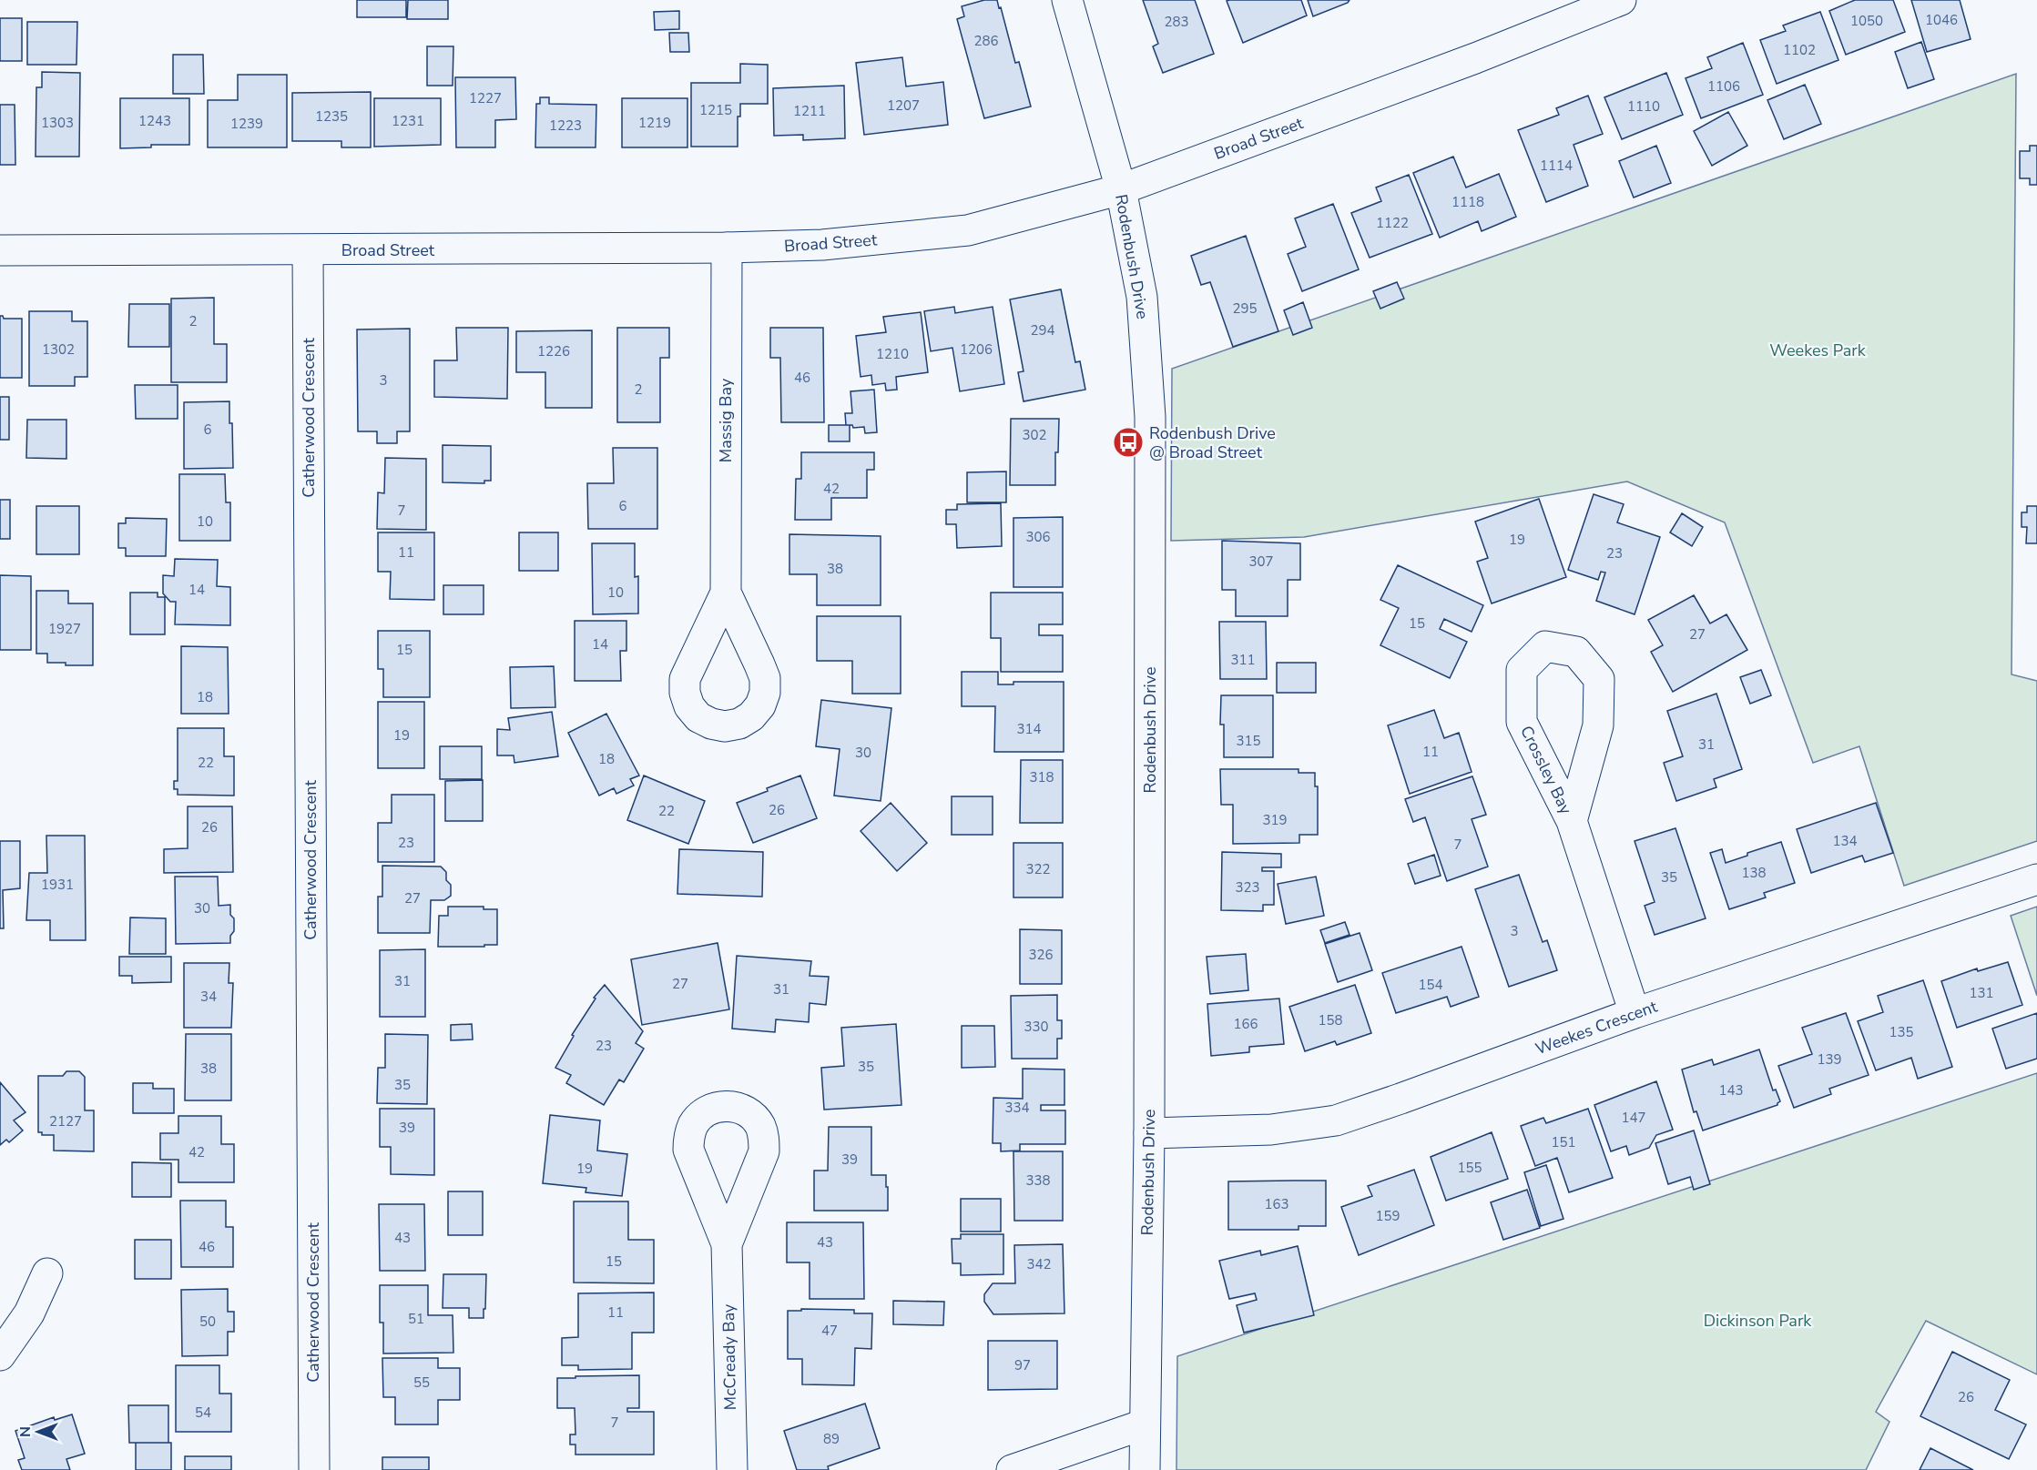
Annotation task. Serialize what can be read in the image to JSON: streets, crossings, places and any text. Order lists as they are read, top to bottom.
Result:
{
  "streets": {
    "street": [
      "Broad Street",
      "Rodenbush Drive",
      "Catherwood Crescent",
      "Massig Bay",
      "Crossley Bay",
      "Weekes Crescent",
      "McCready Bay"
    ]
  },
  "crossings": [
    ["Broad Street", "Rodenbush Drive"],
    ["Broad Street", "Catherwood Crescent"],
    ["Broad Street", "Massig Bay"],
    ["Rodenbush Drive", "Weekes Crescent"],
    ["Crossley Bay", "Weekes Crescent"]
  ],
  "parks": ["Weekes Park", "Dickinson Park"],
  "places": {
    "bus stop": ["Rodenbush Drive @ Broad Street"]
  },
  "house_numbers": [
    "1046",
    "1050",
    "283",
    "286",
    "1102",
    "1106",
    "1227",
    "1207",
    "1110",
    "1215",
    "1211",
    "1235",
    "1243",
    "1231",
    "1303",
    "1219",
    "1239",
    "1223",
    "1114",
    "1118",
    "1122",
    "295",
    "2",
    "294",
    "1302",
    "1206",
    "1226",
    "1210",
    "46",
    "3",
    "2",
    "6",
    "302",
    "42",
    "6",
    "7",
    "10",
    "306",
    "19",
    "11",
    "23",
    "307",
    "38",
    "14",
    "10",
    "15",
    "1927",
    "27",
    "14",
    "15",
    "311",
    "18",
    "314",
    "19",
    "315",
    "31",
    "11",
    "30",
    "18",
    "22",
    "318",
    "26",
    "22",
    "319",
    "26",
    "134",
    "23",
    "7",
    "322",
    "138",
    "35",
    "1931",
    "323",
    "27",
    "30",
    "3",
    "326",
    "31",
    "27",
    "154",
    "31",
    "131",
    "34",
    "158",
    "166",
    "330",
    "135",
    "23",
    "139",
    "35",
    "38",
    "35",
    "143",
    "334",
    "147",
    "2127",
    "39",
    "151",
    "42",
    "39",
    "155",
    "19",
    "338",
    "163",
    "159",
    "43",
    "43",
    "46",
    "15",
    "342",
    "11",
    "51",
    "50",
    "47",
    "97",
    "55",
    "26",
    "54",
    "7",
    "89"
  ],
  "north": "left"
}
